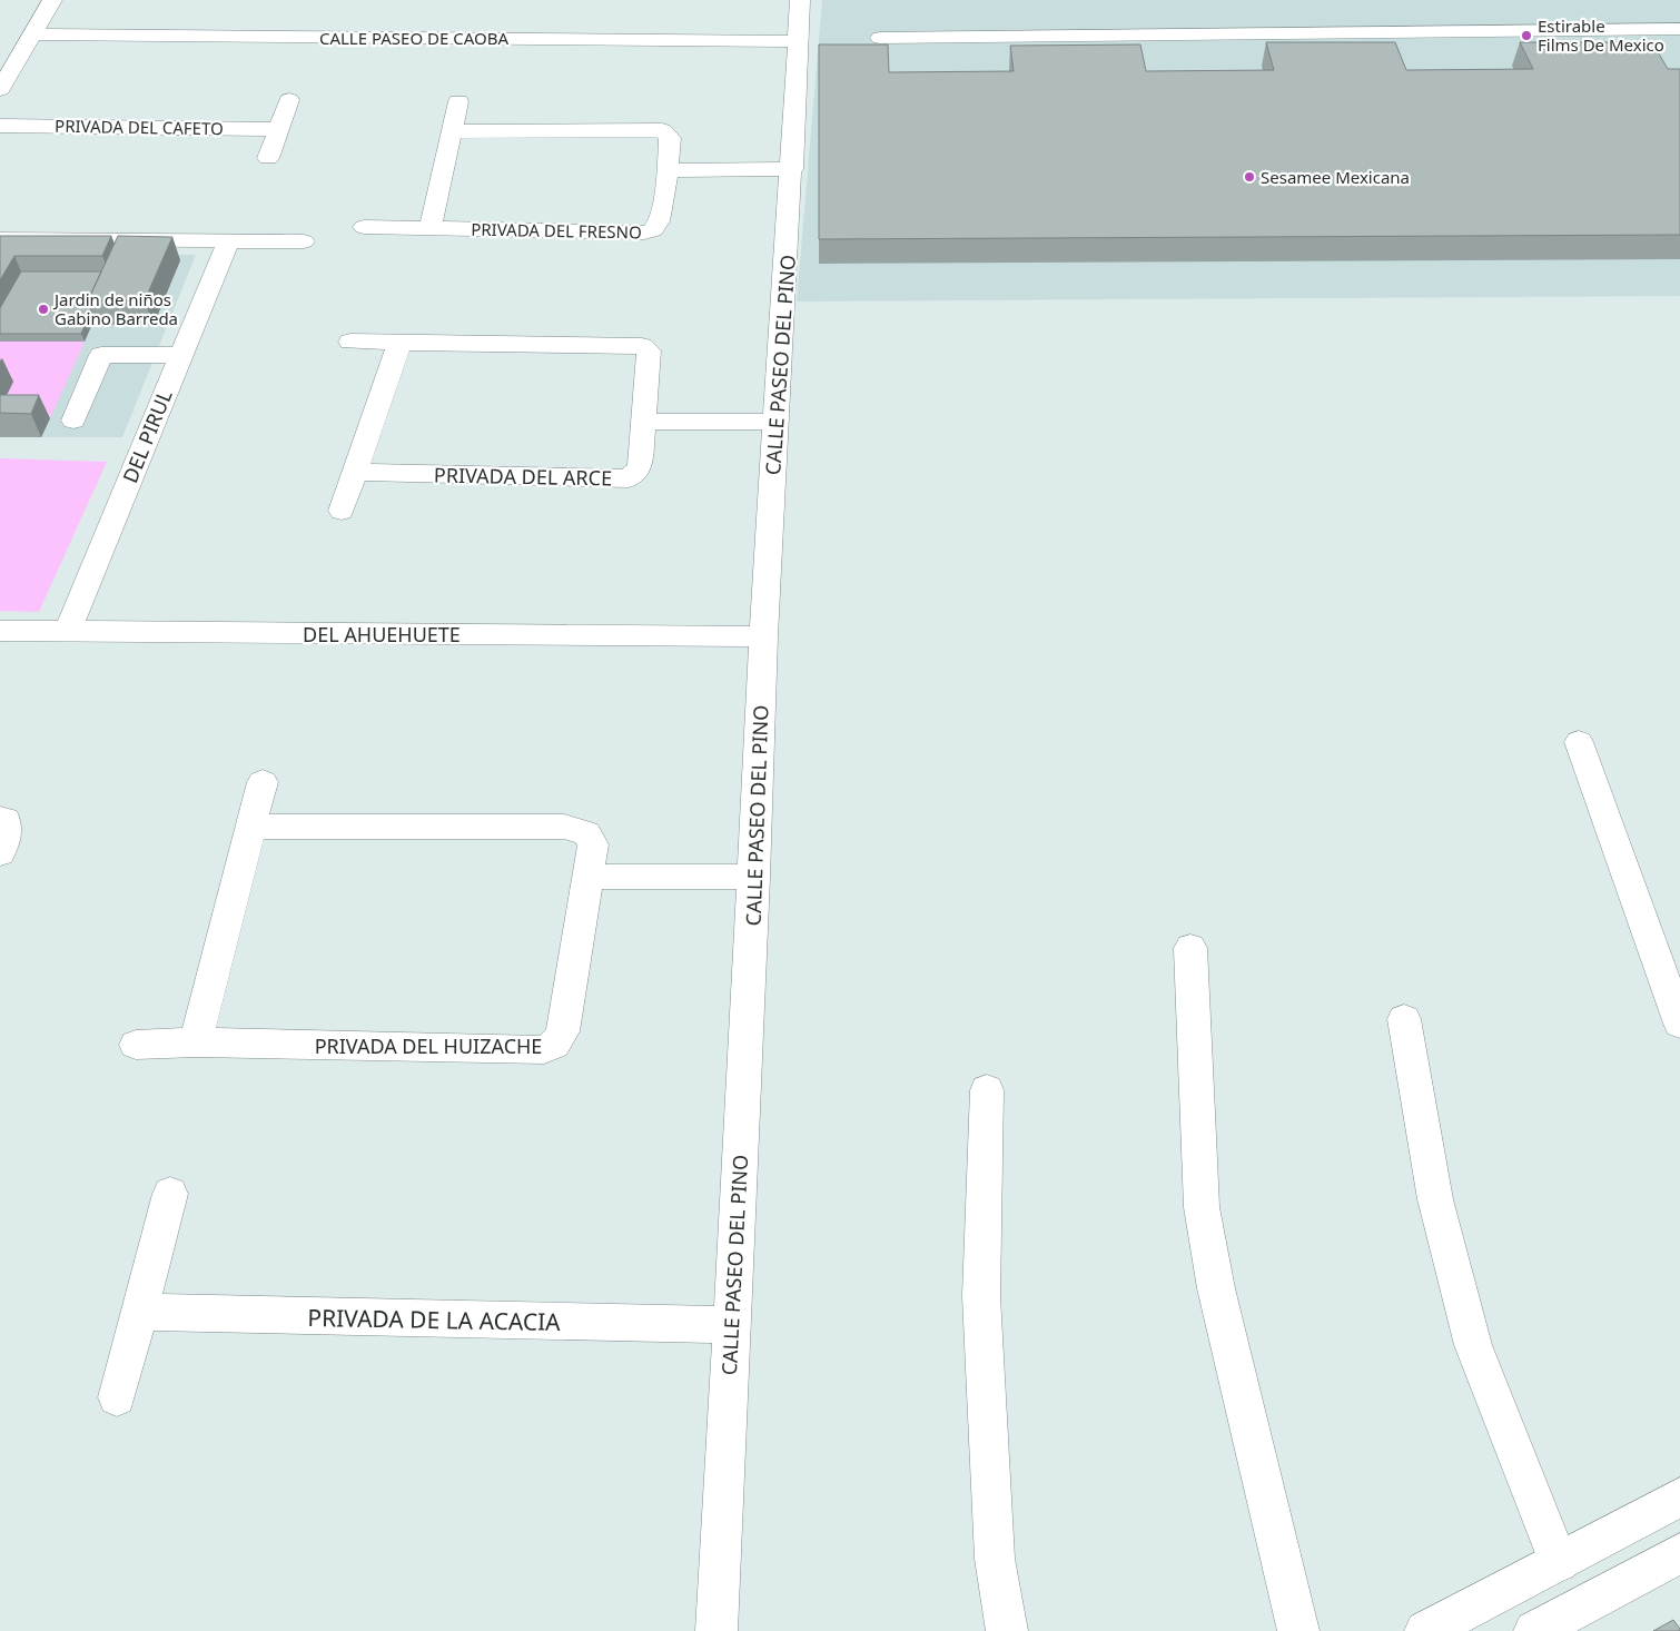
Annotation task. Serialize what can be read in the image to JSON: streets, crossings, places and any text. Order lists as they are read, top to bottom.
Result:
{
  "streets": {
    "street": [
      "CALLE PASEO DE CAOBA",
      "PRIVADA DEL CAFETO",
      "PRIVADA DEL FRESNO",
      "CALLE PASEO DEL PINO",
      "DEL PIRUL",
      "PRIVADA DEL ARCE",
      "DEL AHUEHUETE",
      "PRIVADA DEL HUIZACHE",
      "PRIVADA DE LA ACACIA"
    ]
  },
  "crossings": [
    ["CALLE PASEO DE CAOBA", "CALLE PASEO DEL PINO"],
    ["CALLE PASEO DEL PINO", "DEL AHUEHUETE"],
    ["CALLE PASEO DEL PINO", "PRIVADA DE LA ACACIA"],
    ["DEL PIRUL", "DEL AHUEHUETE"]
  ],
  "places": ["Estirable Films De Mexico", "Sesamee Mexicana", "Jardin de niños Gabino Barreda"]
}
